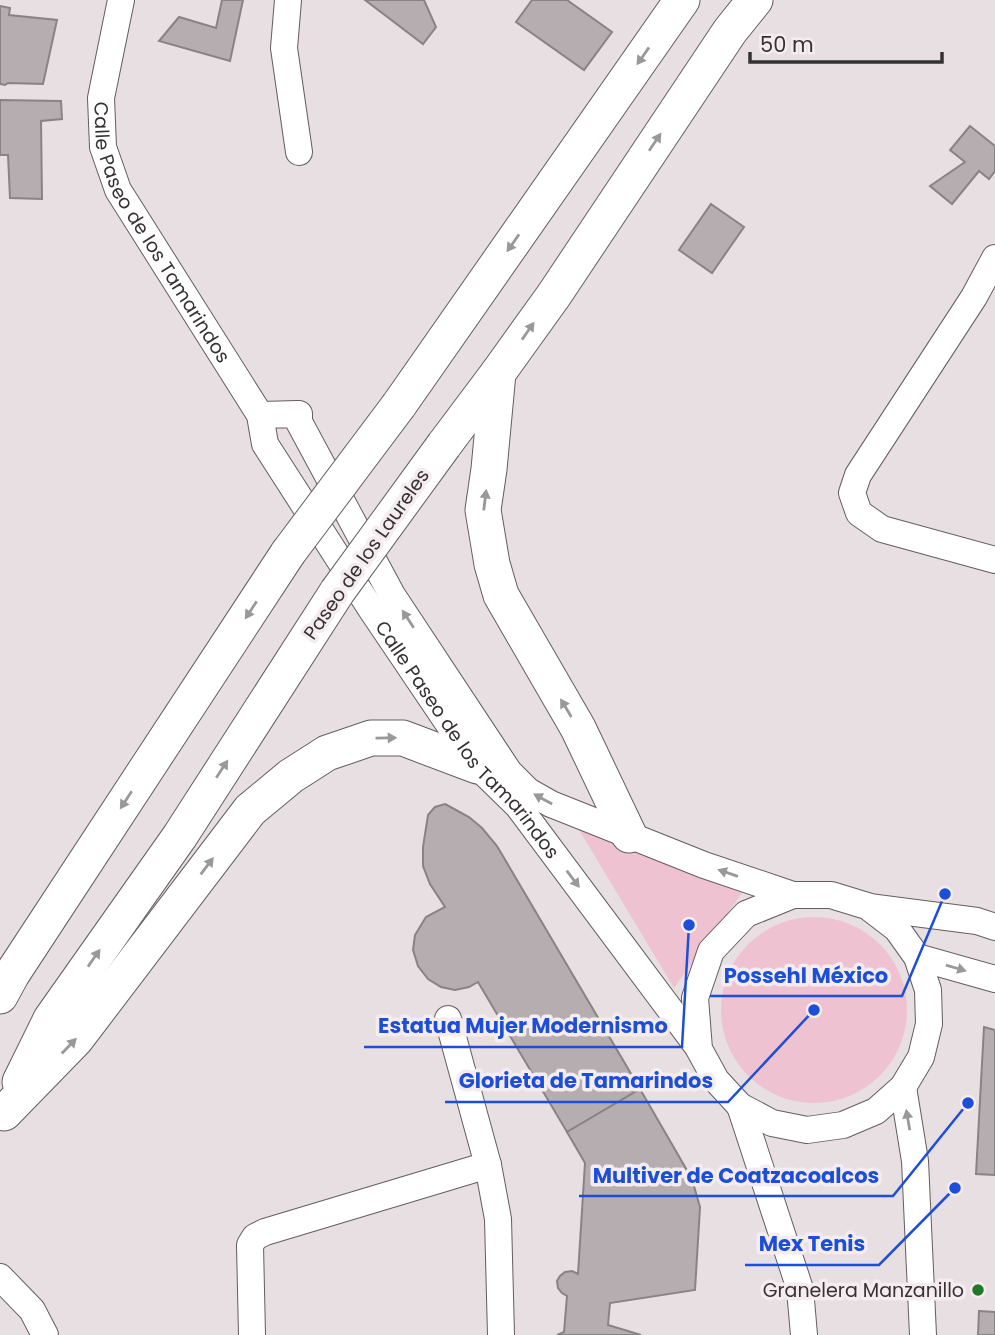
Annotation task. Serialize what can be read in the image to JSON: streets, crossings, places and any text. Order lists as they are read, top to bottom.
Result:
{
  "streets": {
    "main road": ["Paseo de los Laureles"],
    "street": ["Calle Paseo de los Tamarindos"]
  },
  "places": [
    "Possehl México",
    "Estatua Mujer Modernismo",
    "Glorieta de Tamarindos",
    "Multiver de Coatzacoalcos",
    "Mex Tenis",
    "Granelera Manzanillo"
  ],
  "scale_bar": "50 m"
}
